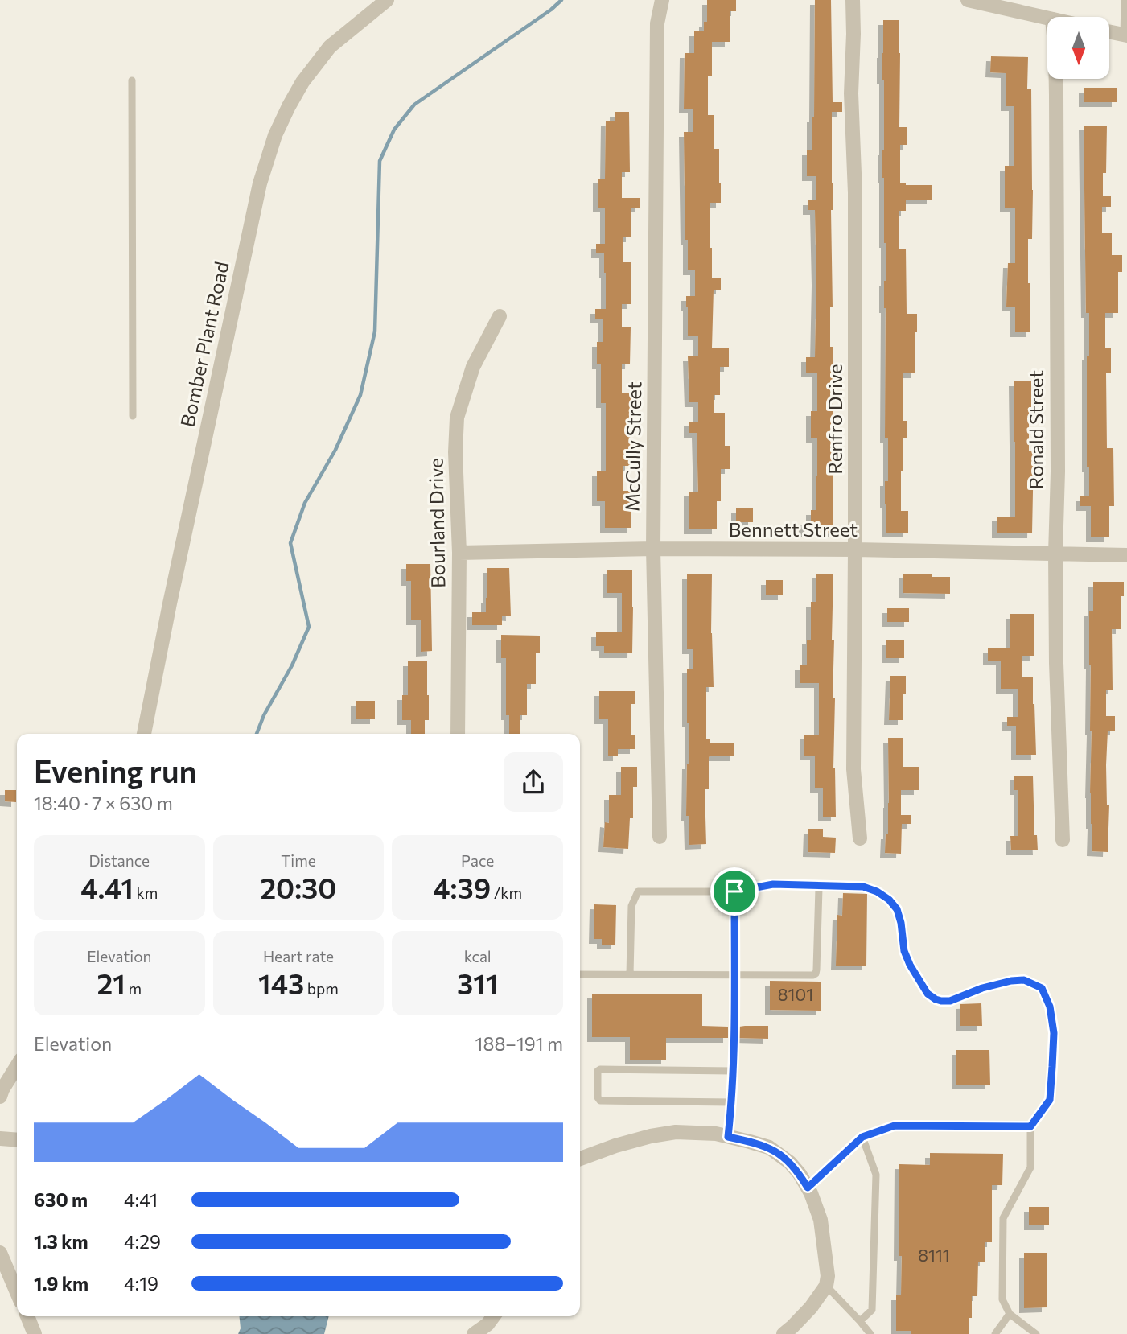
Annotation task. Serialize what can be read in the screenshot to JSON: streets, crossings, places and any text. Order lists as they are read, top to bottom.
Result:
{
  "streets": {
    "street": [
      "Bomber Plant Road",
      "Renfro Drive",
      "Ronald Street",
      "McCully Street",
      "Bourland Drive",
      "Bennett Street"
    ]
  },
  "crossings": [
    ["Renfro Drive", "Bennett Street"],
    ["Ronald Street", "Bennett Street"],
    ["McCully Street", "Bennett Street"],
    ["Bourland Drive", "Bennett Street"]
  ],
  "house_numbers": ["8101", "8111"],
  "north": "bottom",
  "page": {
    "heading": ["Evening run", "18:40 · 7 × 630 m"],
    "stats": [
      ["Distance", "4.41 km"],
      ["Time", "20:30"],
      ["Pace", "4:39 /km"],
      ["Elevation", "21 m"],
      ["Heart rate", "143 bpm"],
      ["kcal", "311"]
    ],
    "chart": ["Elevation", "188–191 m"],
    "list": [
      {
        "name": "630 m",
        "note": "4:41"
      },
      {
        "name": "1.3 km",
        "note": "4:29"
      },
      {
        "name": "1.9 km",
        "note": "4:19"
      }
    ]
  }
}
